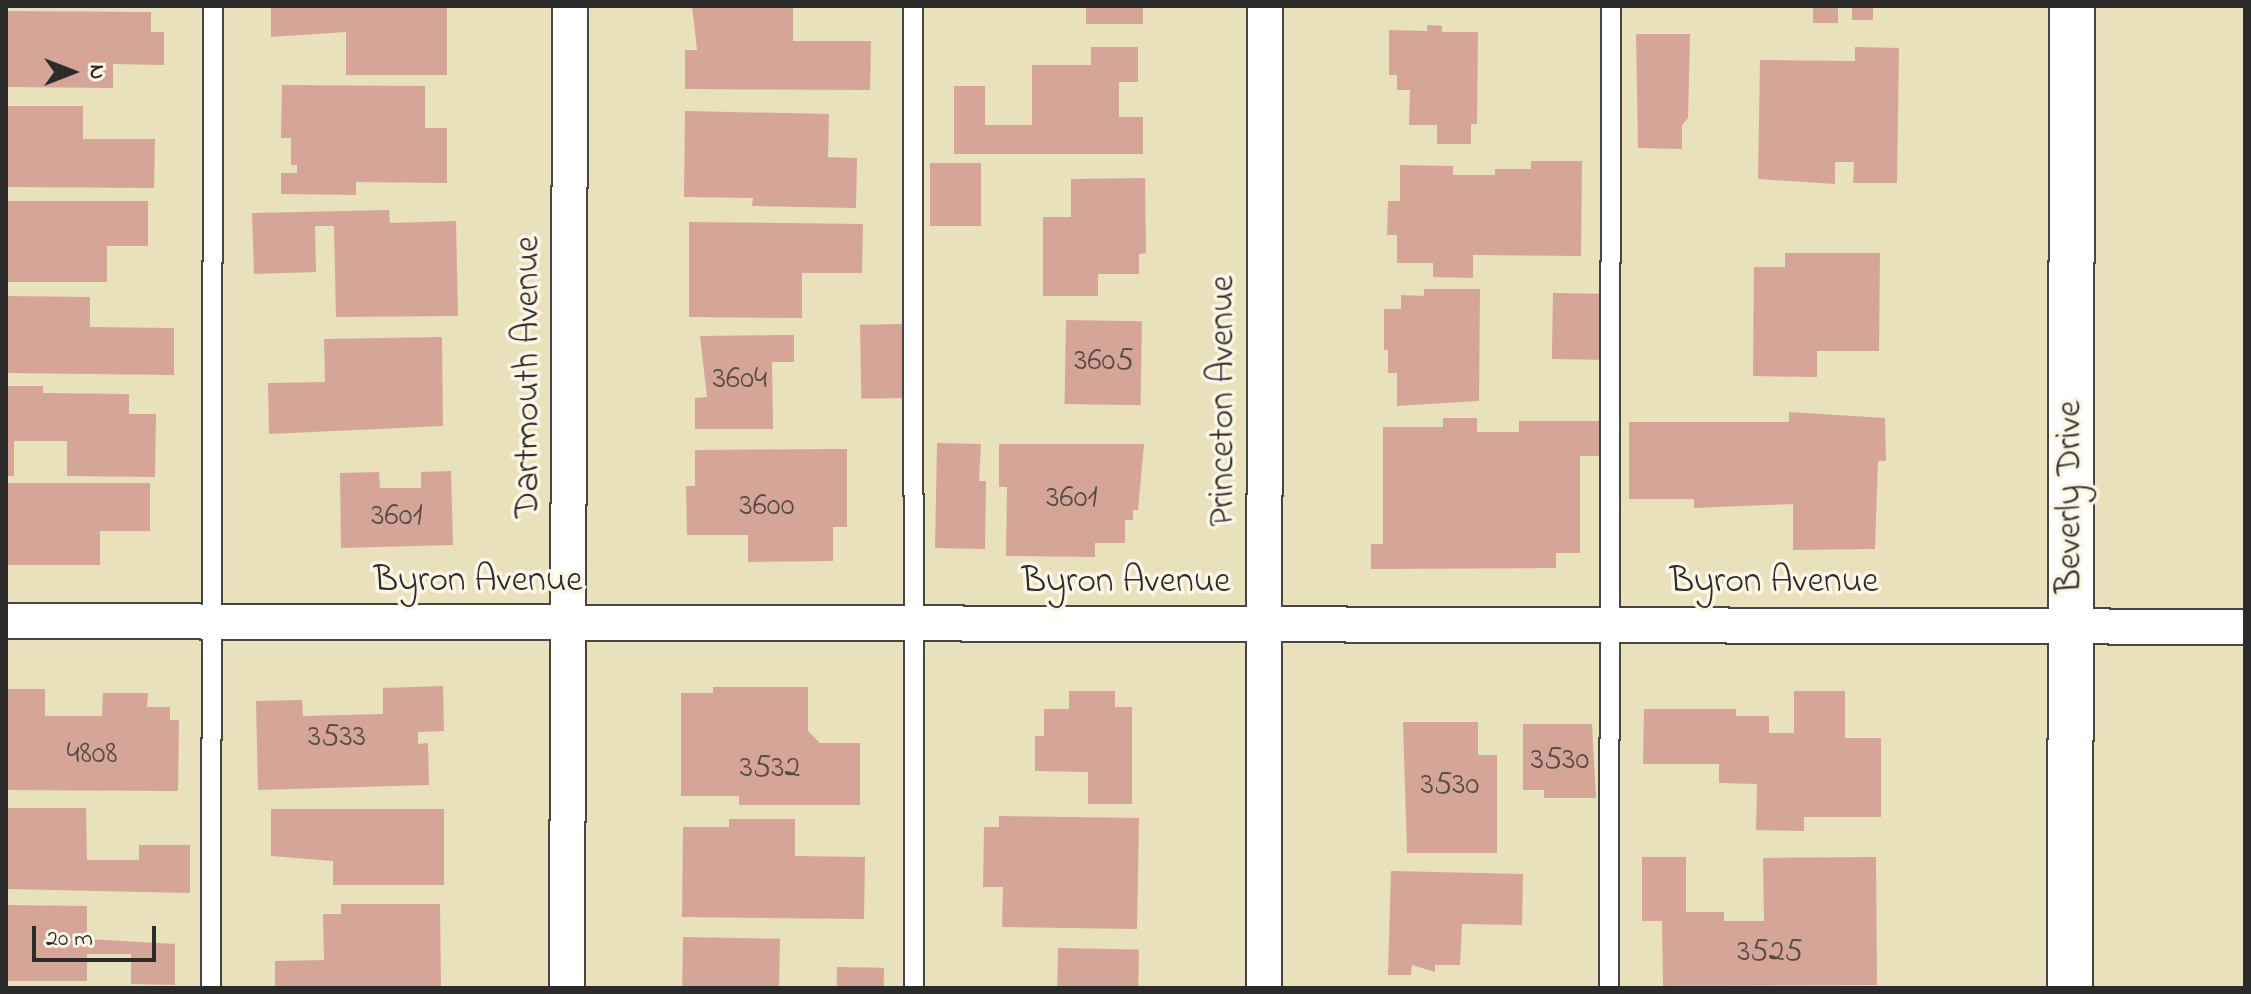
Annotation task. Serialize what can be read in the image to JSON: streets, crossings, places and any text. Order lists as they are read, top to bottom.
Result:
{
  "streets": {
    "street": [
      "Dartmouth Avenue",
      "Princeton Avenue",
      "Beverly Drive",
      "Byron Avenue"
    ]
  },
  "crossings": [
    ["Dartmouth Avenue", "Byron Avenue"],
    ["Princeton Avenue", "Byron Avenue"],
    ["Beverly Drive", "Byron Avenue"]
  ],
  "house_numbers": [
    "3605",
    "3604",
    "3601",
    "3600",
    "3601",
    "3533",
    "4808",
    "3530",
    "3532",
    "3530",
    "3525"
  ],
  "scale_bar": "20 m",
  "north": "right"
}
